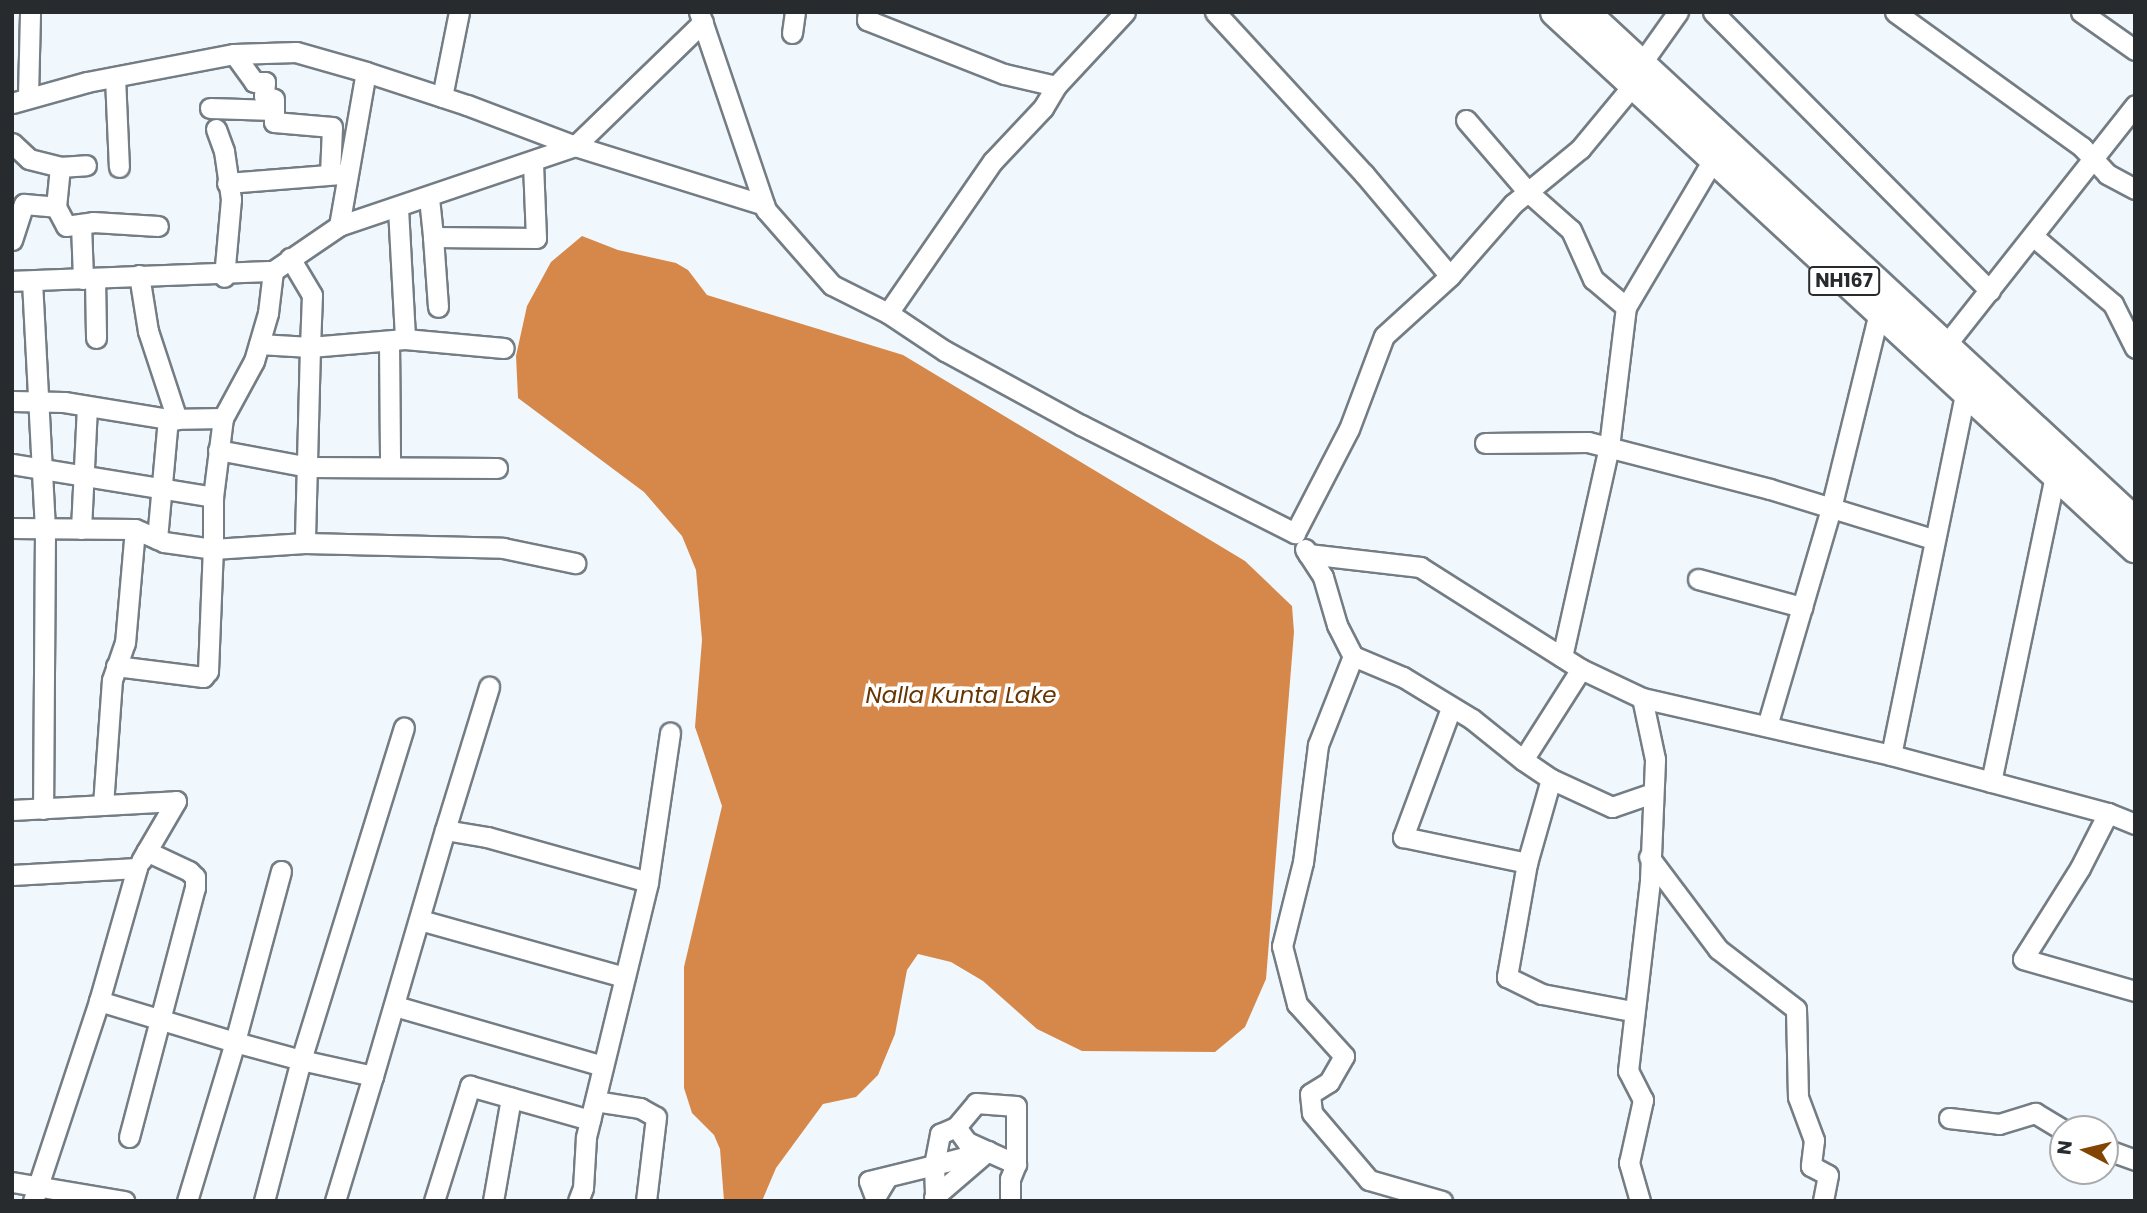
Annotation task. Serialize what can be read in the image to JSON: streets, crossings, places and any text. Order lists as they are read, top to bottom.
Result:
{
  "streets": {
    "highway": ["NH167"]
  },
  "water": ["Nalla Kunta Lake"],
  "north": "left"
}
